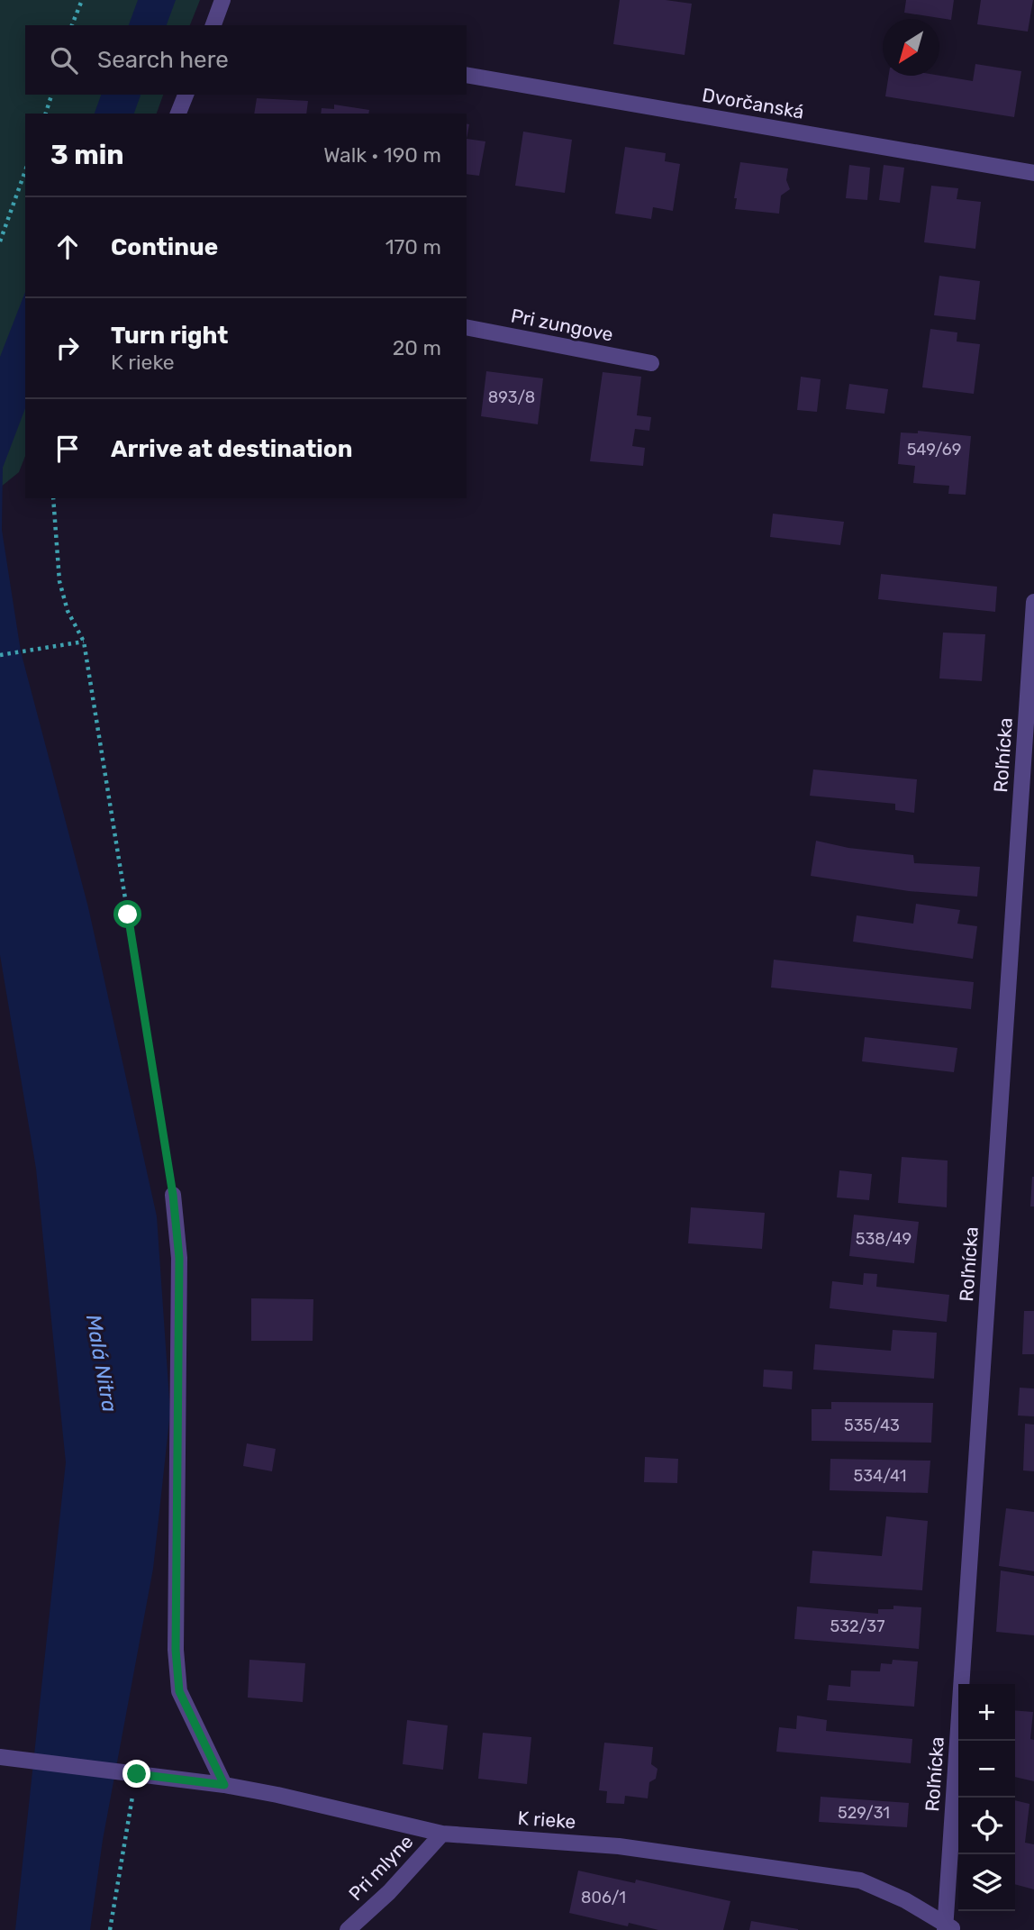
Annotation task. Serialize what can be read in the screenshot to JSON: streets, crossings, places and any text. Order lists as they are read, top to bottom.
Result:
{
  "streets": {
    "street": [
      "Dvorčanská",
      "Pri zungove",
      "Roľnícka",
      "K rieke",
      "Pri mlyne"
    ]
  },
  "crossings": [
    ["Roľnícka", "K rieke"],
    ["K rieke", "Pri mlyne"]
  ],
  "water": ["Malá Nitra"],
  "house_numbers": [
    "893/8",
    "549/69",
    "538/49",
    "535/43",
    "534/41",
    "532/37",
    "529/31",
    "806/1"
  ],
  "north": "bottom left",
  "page": {
    "search": "Search here",
    "heading": ["3 min", "Walk · 190 m"],
    "list": [
      ["Continue", "170 m"],
      ["Turn right", "K rieke", "20 m"],
      "Arrive at destination"
    ],
    "map_buttons": ["+", "−"]
  }
}
